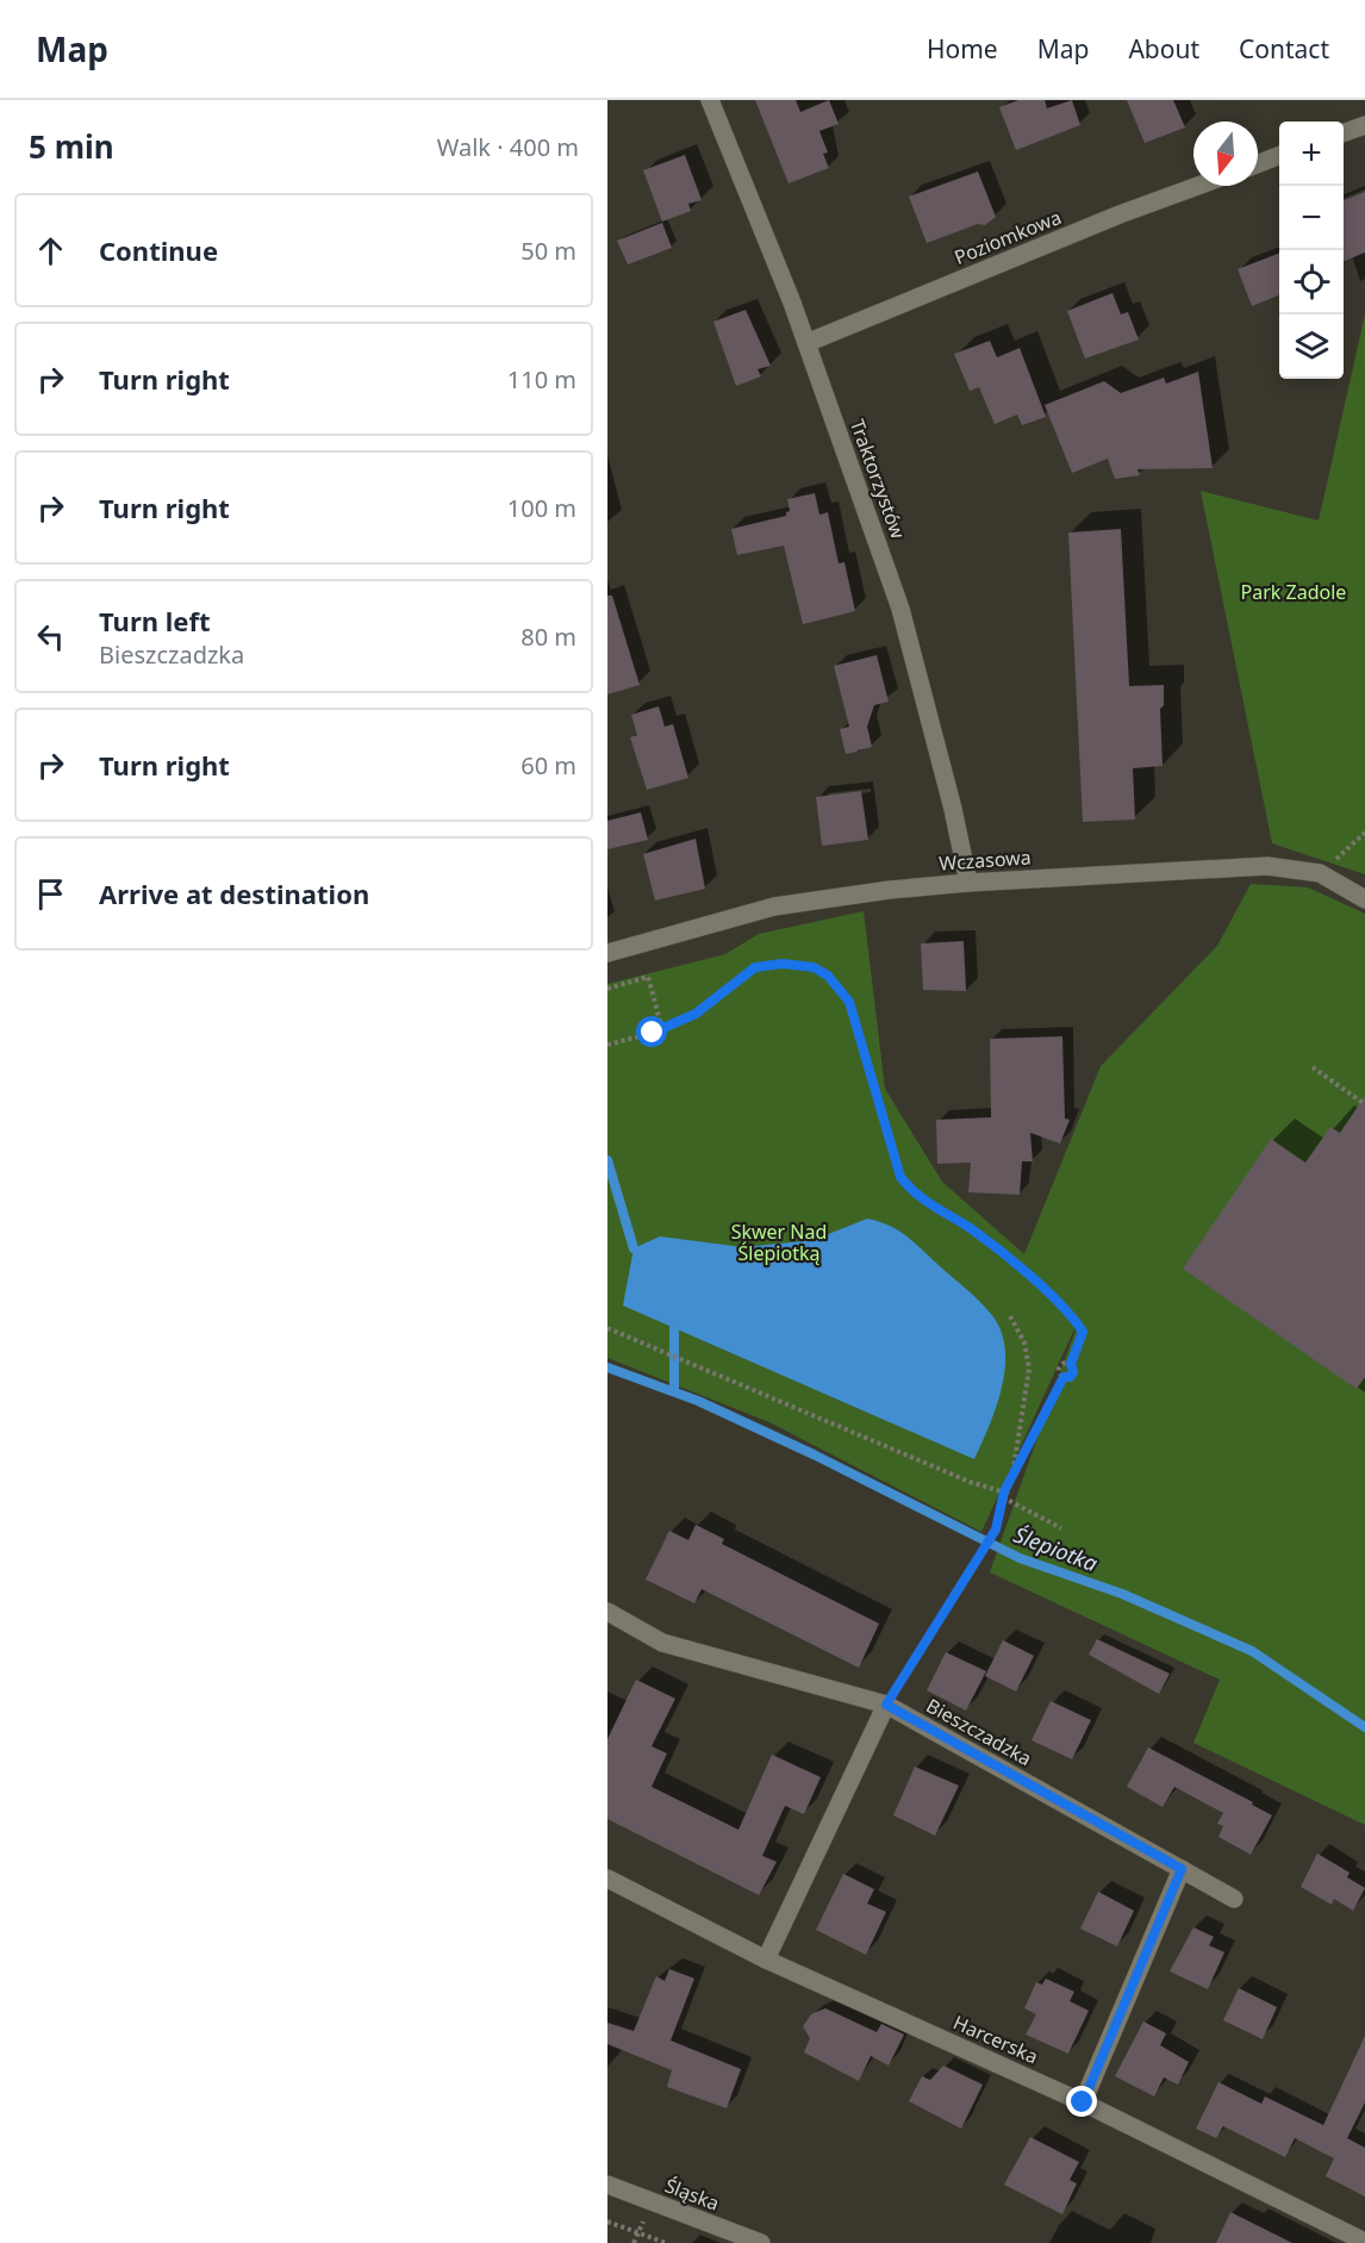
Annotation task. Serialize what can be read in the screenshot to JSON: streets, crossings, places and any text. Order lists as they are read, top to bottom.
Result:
{
  "streets": {
    "street": [
      "Poziomkowa",
      "Traktorzystów",
      "Wczasowa",
      "Bieszczadzka",
      "Harcerska",
      "Śląska"
    ]
  },
  "crossings": [
    ["Poziomkowa", "Traktorzystów"],
    ["Traktorzystów", "Wczasowa"]
  ],
  "water": ["Ślepiotka"],
  "parks": ["Park Zadole", "Skwer Nad Ślepiotką"],
  "north": "bottom",
  "page": {
    "header": "Map",
    "nav": [
      "Home",
      "Map",
      "About",
      "Contact"
    ],
    "heading": ["5 min", "Walk · 400 m"],
    "map_buttons": ["+", "−"],
    "list": [
      ["Continue", "50 m"],
      ["Turn right", "110 m"],
      ["Turn right", "100 m"],
      ["Turn left", "Bieszczadzka", "80 m"],
      ["Turn right", "60 m"],
      "Arrive at destination"
    ]
  }
}
